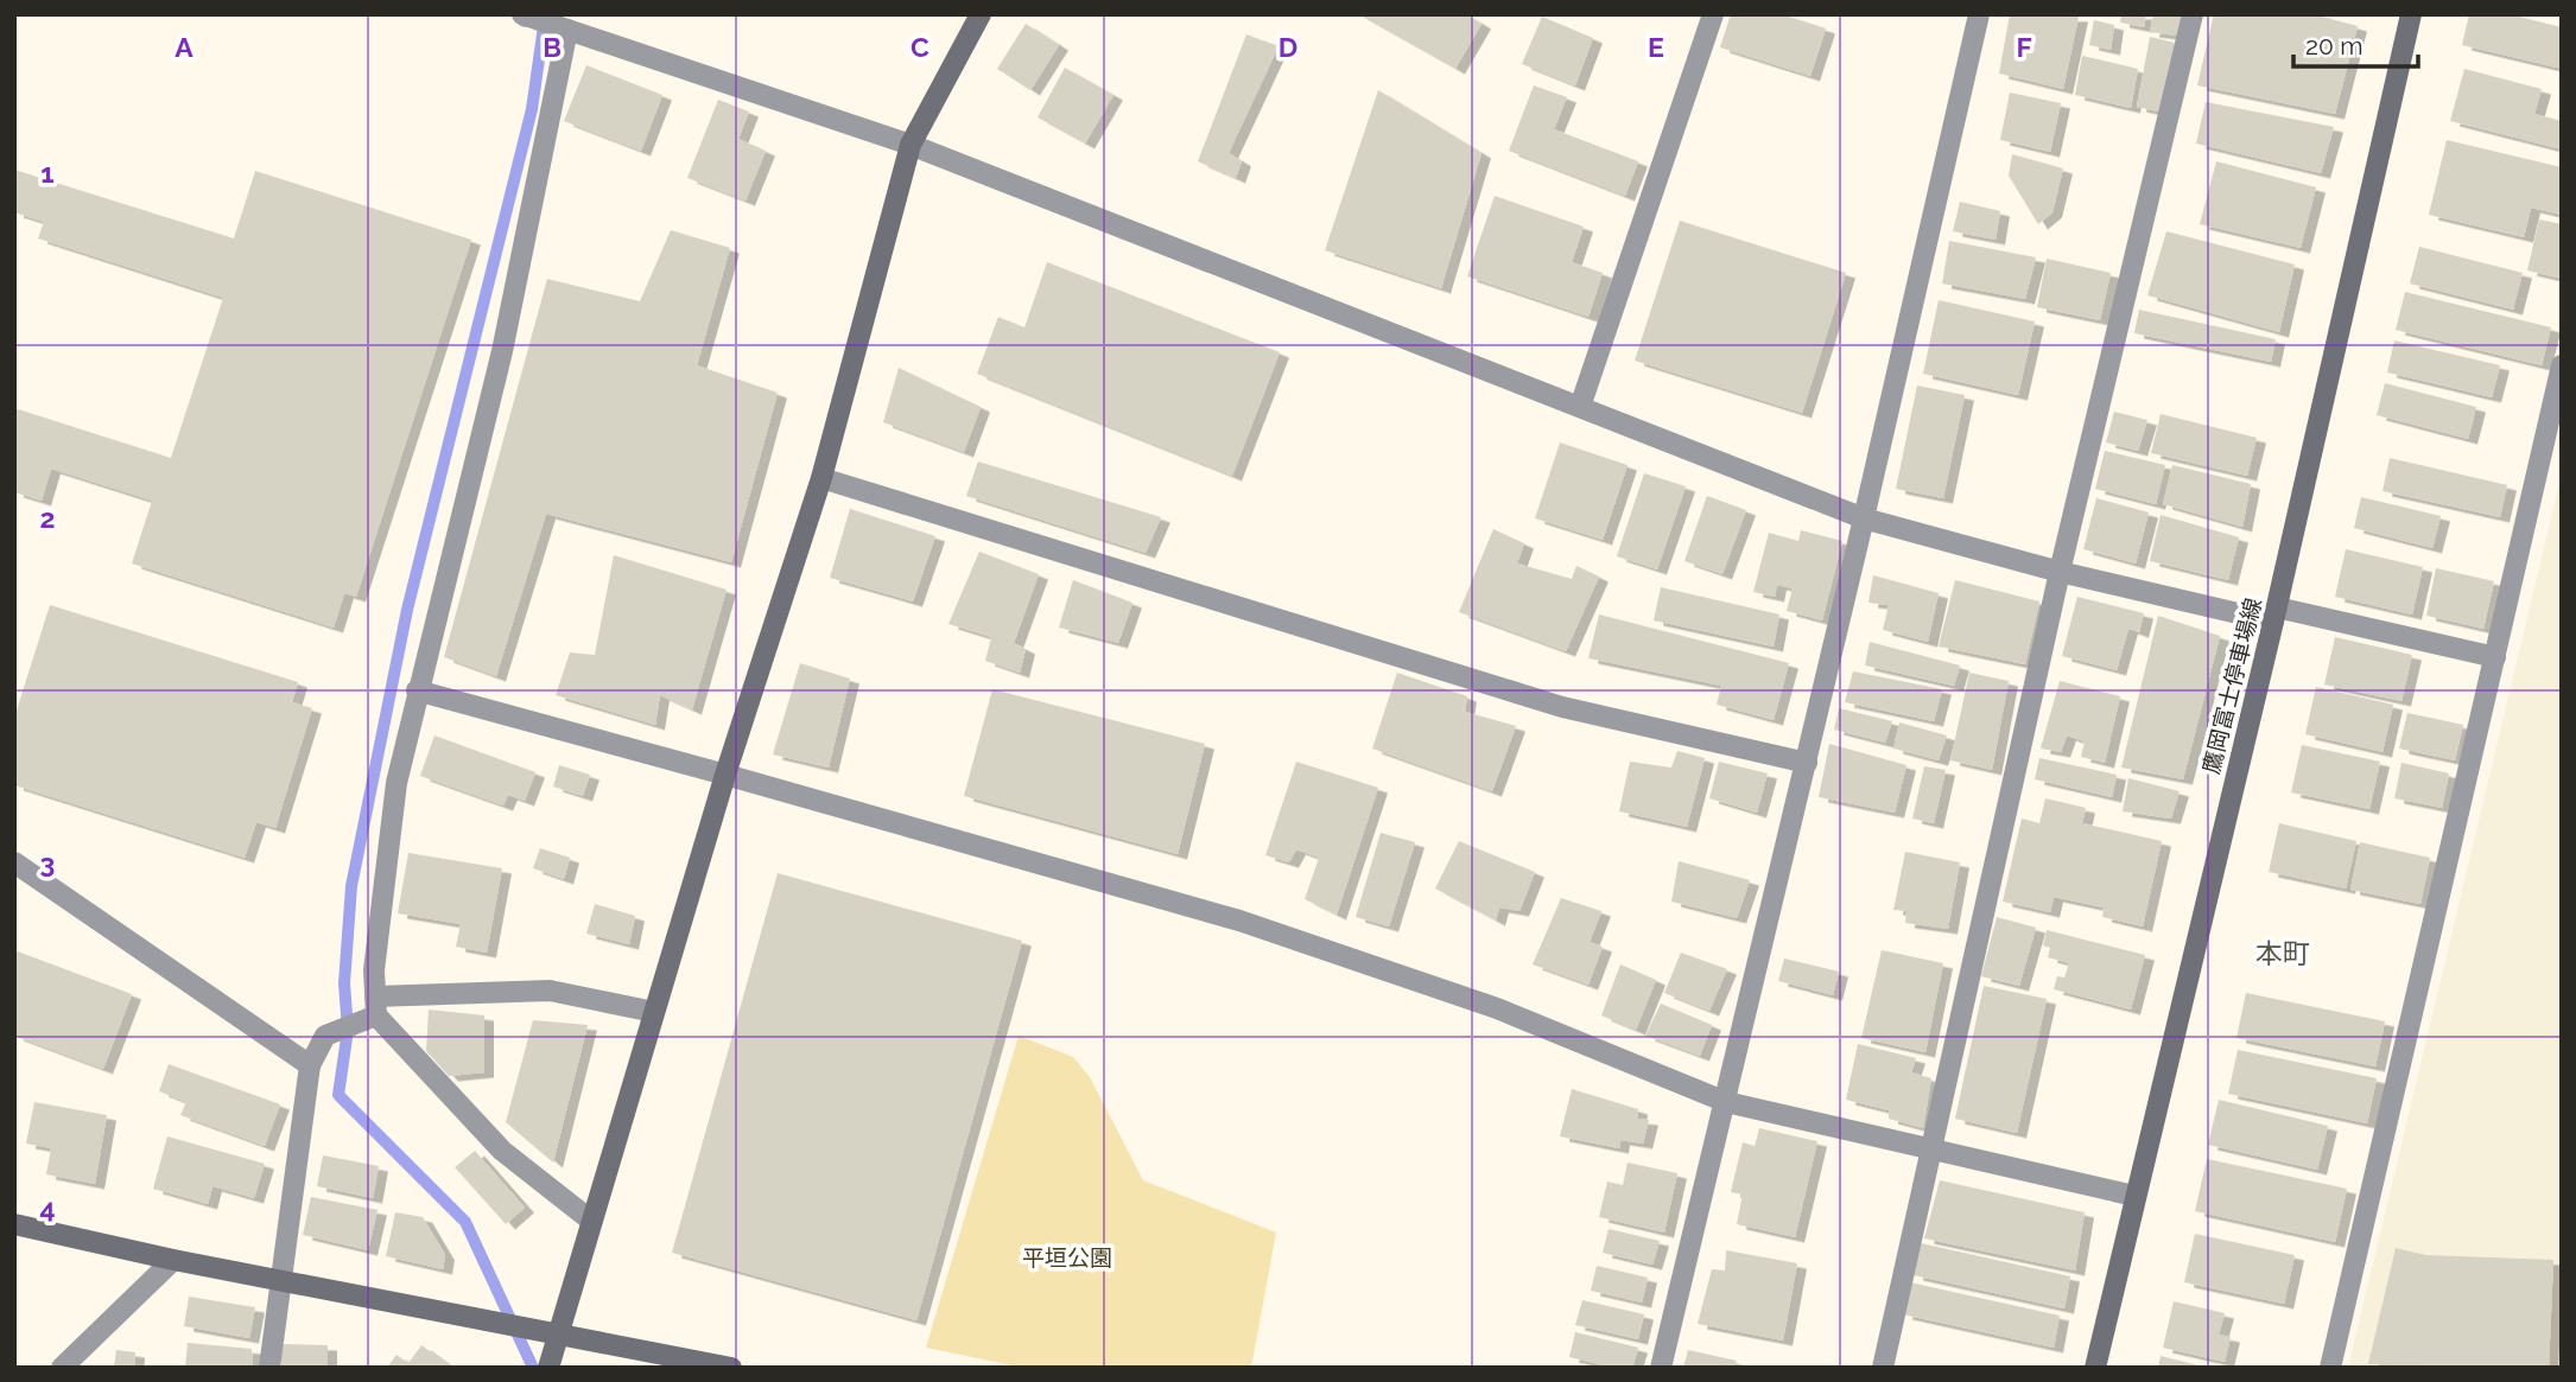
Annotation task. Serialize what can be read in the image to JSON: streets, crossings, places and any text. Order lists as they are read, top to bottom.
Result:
{
  "streets": {
    "street": ["鷹岡富士停車場線"]
  },
  "districts": ["本町"],
  "parks": ["平垣公園"],
  "scale_bar": "20 m",
  "grid": {
    "columns": [
      "A",
      "B",
      "C",
      "D",
      "E",
      "F"
    ],
    "rows": [
      "1",
      "2",
      "3",
      "4"
    ]
  }
}
